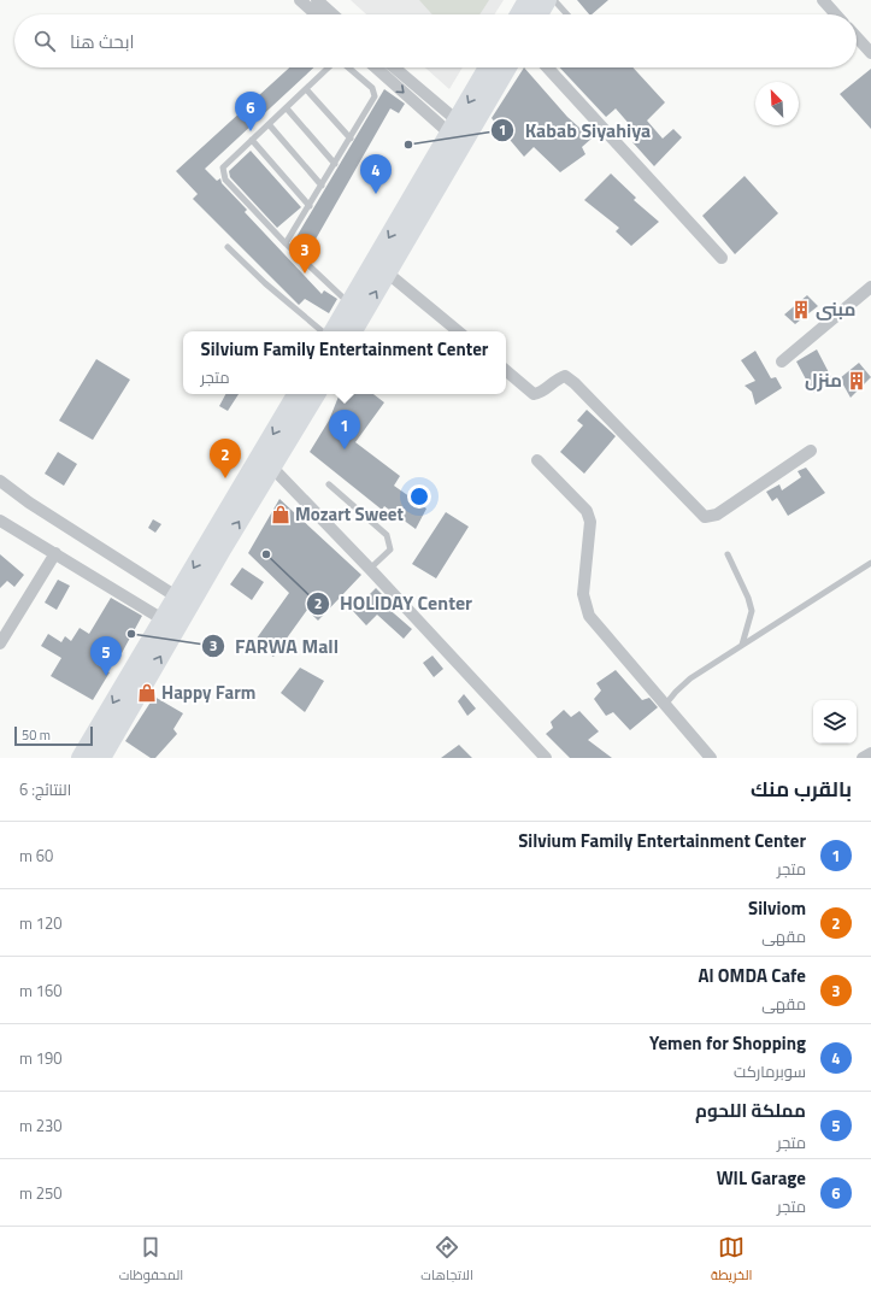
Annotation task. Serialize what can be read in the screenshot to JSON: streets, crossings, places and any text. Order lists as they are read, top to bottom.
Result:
{
  "places": {
    "other": ["Kabab Siyahiya", "HOLIDAY Center", "FARWA Mall"],
    "building": ["مبنى", "منزل"],
    "shop": ["Mozart Sweet", "Happy Farm"]
  },
  "scale_bar": "50 m",
  "north": "top left",
  "page": {
    "search": "ابحث هنا",
    "pins": [
      "6",
      "4",
      "3",
      "1",
      "2",
      "5"
    ],
    "popup": ["Silvium Family Entertainment Center", "متجر"],
    "scale": "50 m",
    "heading": ["بالقرب منك", "النتائج: 6"],
    "list": [
      {
        "mark": "1",
        "name": "Silvium Family Entertainment Center",
        "note": "متجر",
        "value": "60 m"
      },
      {
        "mark": "2",
        "name": "Silviom",
        "note": "مقهى",
        "value": "120 m"
      },
      {
        "mark": "3",
        "name": "Al OMDA Cafe",
        "note": "مقهى",
        "value": "160 m"
      },
      {
        "mark": "4",
        "name": "Yemen for Shopping",
        "note": "سوبرماركت",
        "value": "190 m"
      },
      {
        "mark": "5",
        "name": "مملكة اللحوم",
        "note": "متجر",
        "value": "230 m"
      },
      {
        "mark": "6",
        "name": "WIL Garage",
        "note": "متجر",
        "value": "250 m"
      }
    ],
    "nav": ["الخريطة", "الاتجاهات", "المحفوظات"]
  }
}
